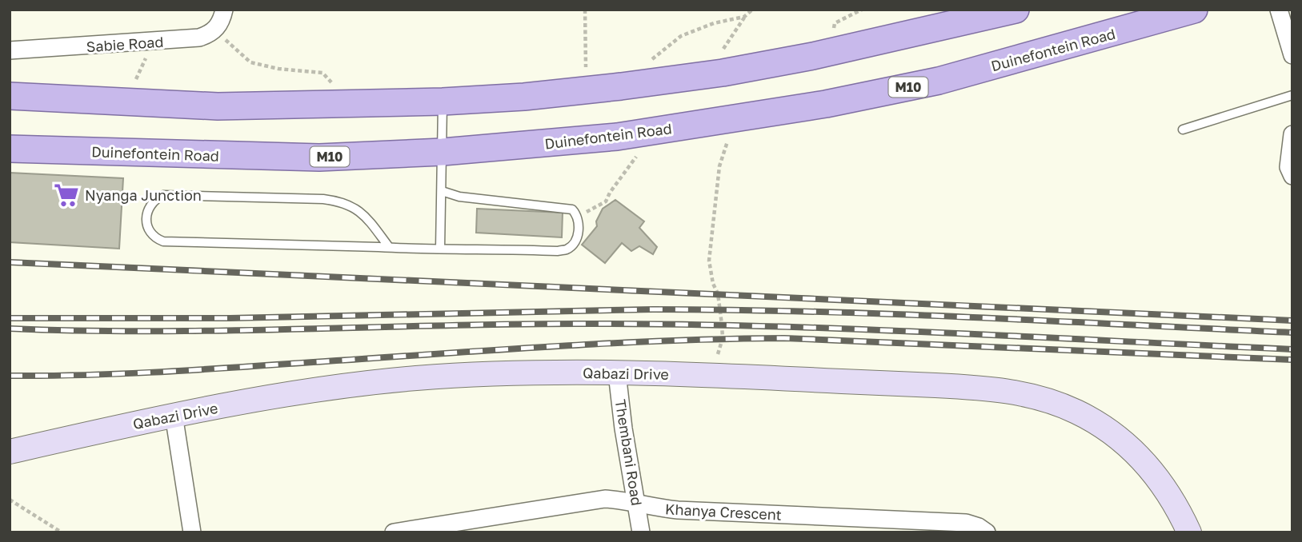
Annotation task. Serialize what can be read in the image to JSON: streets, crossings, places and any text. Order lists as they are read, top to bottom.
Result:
{
  "streets": {
    "main road": ["Duinefontein Road", "M10"],
    "street": [
      "Sabie Road",
      "Qabazi Drive",
      "Thembani Road",
      "Khanya Crescent"
    ]
  },
  "crossings": [
    ["Qabazi Drive", "Thembani Road"],
    ["Thembani Road", "Khanya Crescent"]
  ],
  "places": {
    "supermarket": ["Nyanga Junction"]
  }
}
